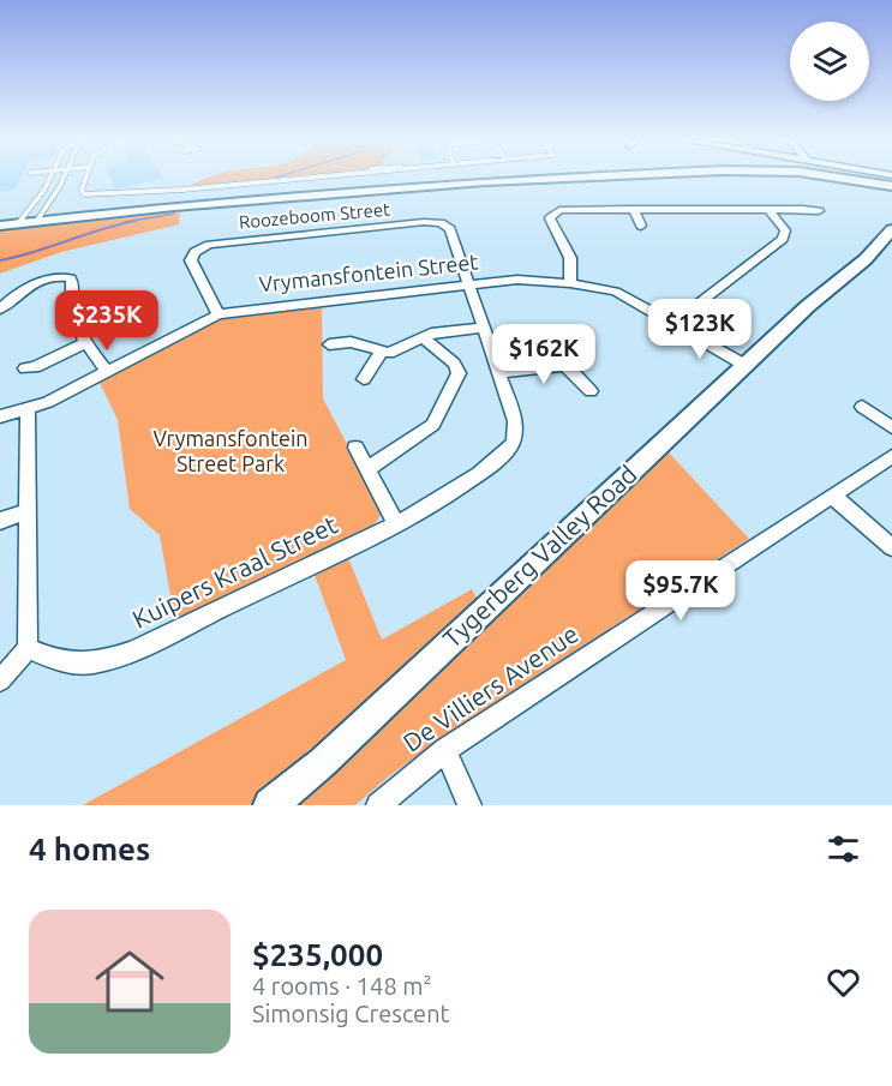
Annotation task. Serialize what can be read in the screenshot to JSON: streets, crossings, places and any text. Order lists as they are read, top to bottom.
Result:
{
  "streets": {
    "main road": ["Tygerberg Valley Road"],
    "street": [
      "Roozeboom Street",
      "Vrymansfontein Street",
      "Kuipers Kraal Street",
      "De Villiers Avenue"
    ]
  },
  "crossings": [
    ["Roozeboom Street", "Vrymansfontein Street"],
    ["Roozeboom Street", "Kuipers Kraal Street"],
    ["Vrymansfontein Street", "Tygerberg Valley Road"],
    ["Vrymansfontein Street", "Kuipers Kraal Street"]
  ],
  "parks": ["Vrymansfontein Street Park"],
  "page": {
    "price": [
      "$235K",
      "$123K",
      "$162K",
      "$95.7K"
    ],
    "heading": "4 homes",
    "list": [
      {
        "name": "$235,000",
        "note": "4 rooms · 148 m² · Simonsig Crescent"
      }
    ]
  }
}
